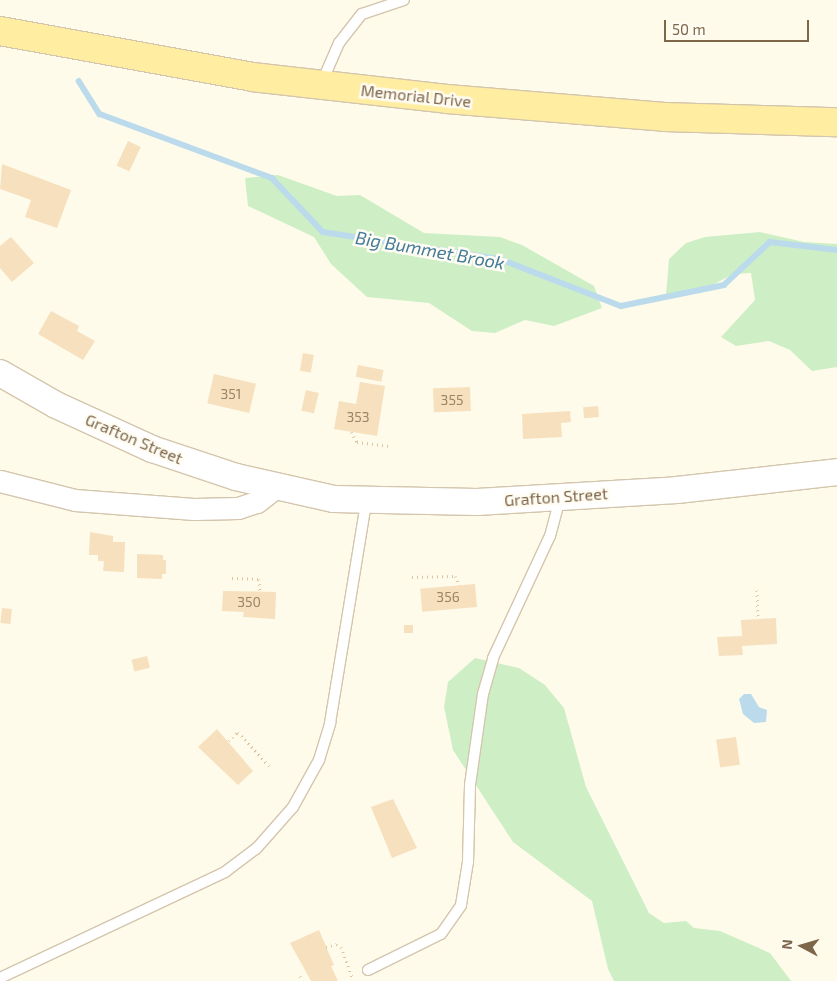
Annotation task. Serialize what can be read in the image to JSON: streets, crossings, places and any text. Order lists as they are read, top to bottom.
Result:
{
  "streets": {
    "main road": ["Memorial Drive"],
    "street": ["Grafton Street"]
  },
  "water": ["Big Bummet Brook"],
  "house_numbers": [
    "351",
    "355",
    "353",
    "356",
    "350"
  ],
  "scale_bar": "50 m",
  "north": "left"
}
